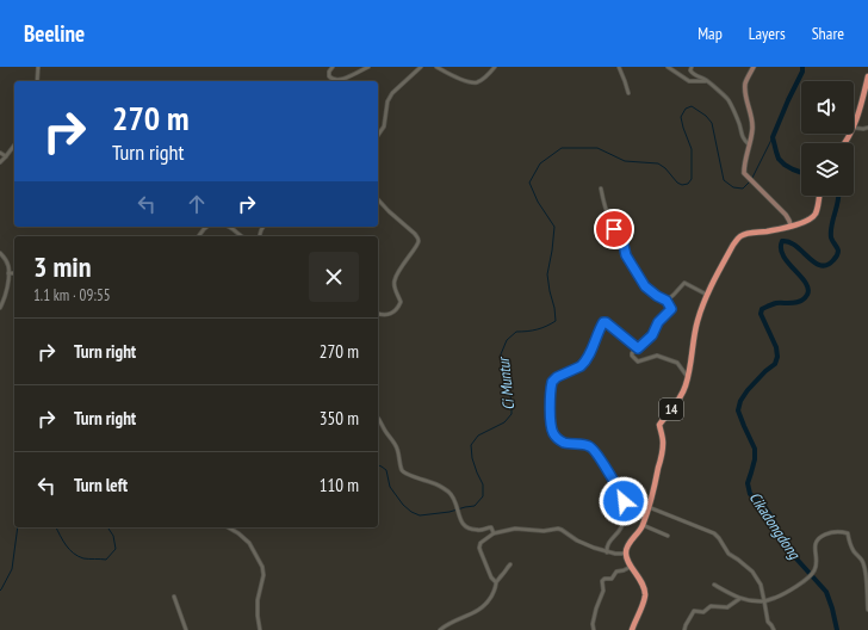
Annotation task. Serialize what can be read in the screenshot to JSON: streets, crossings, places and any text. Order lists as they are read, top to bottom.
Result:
{
  "streets": {
    "highway": ["14"]
  },
  "water": ["Ci Muntur", "Cikadongdong"],
  "page": {
    "header": "Beeline",
    "nav": ["Map", "Layers", "Share"],
    "turn": ["270 m", "Turn right"],
    "heading": ["3 min", "1.1 km · 09:55"],
    "list": [
      {
        "name": "Turn right",
        "value": "270 m"
      },
      {
        "name": "Turn right",
        "value": "350 m"
      },
      {
        "name": "Turn left",
        "value": "110 m"
      }
    ]
  }
}
